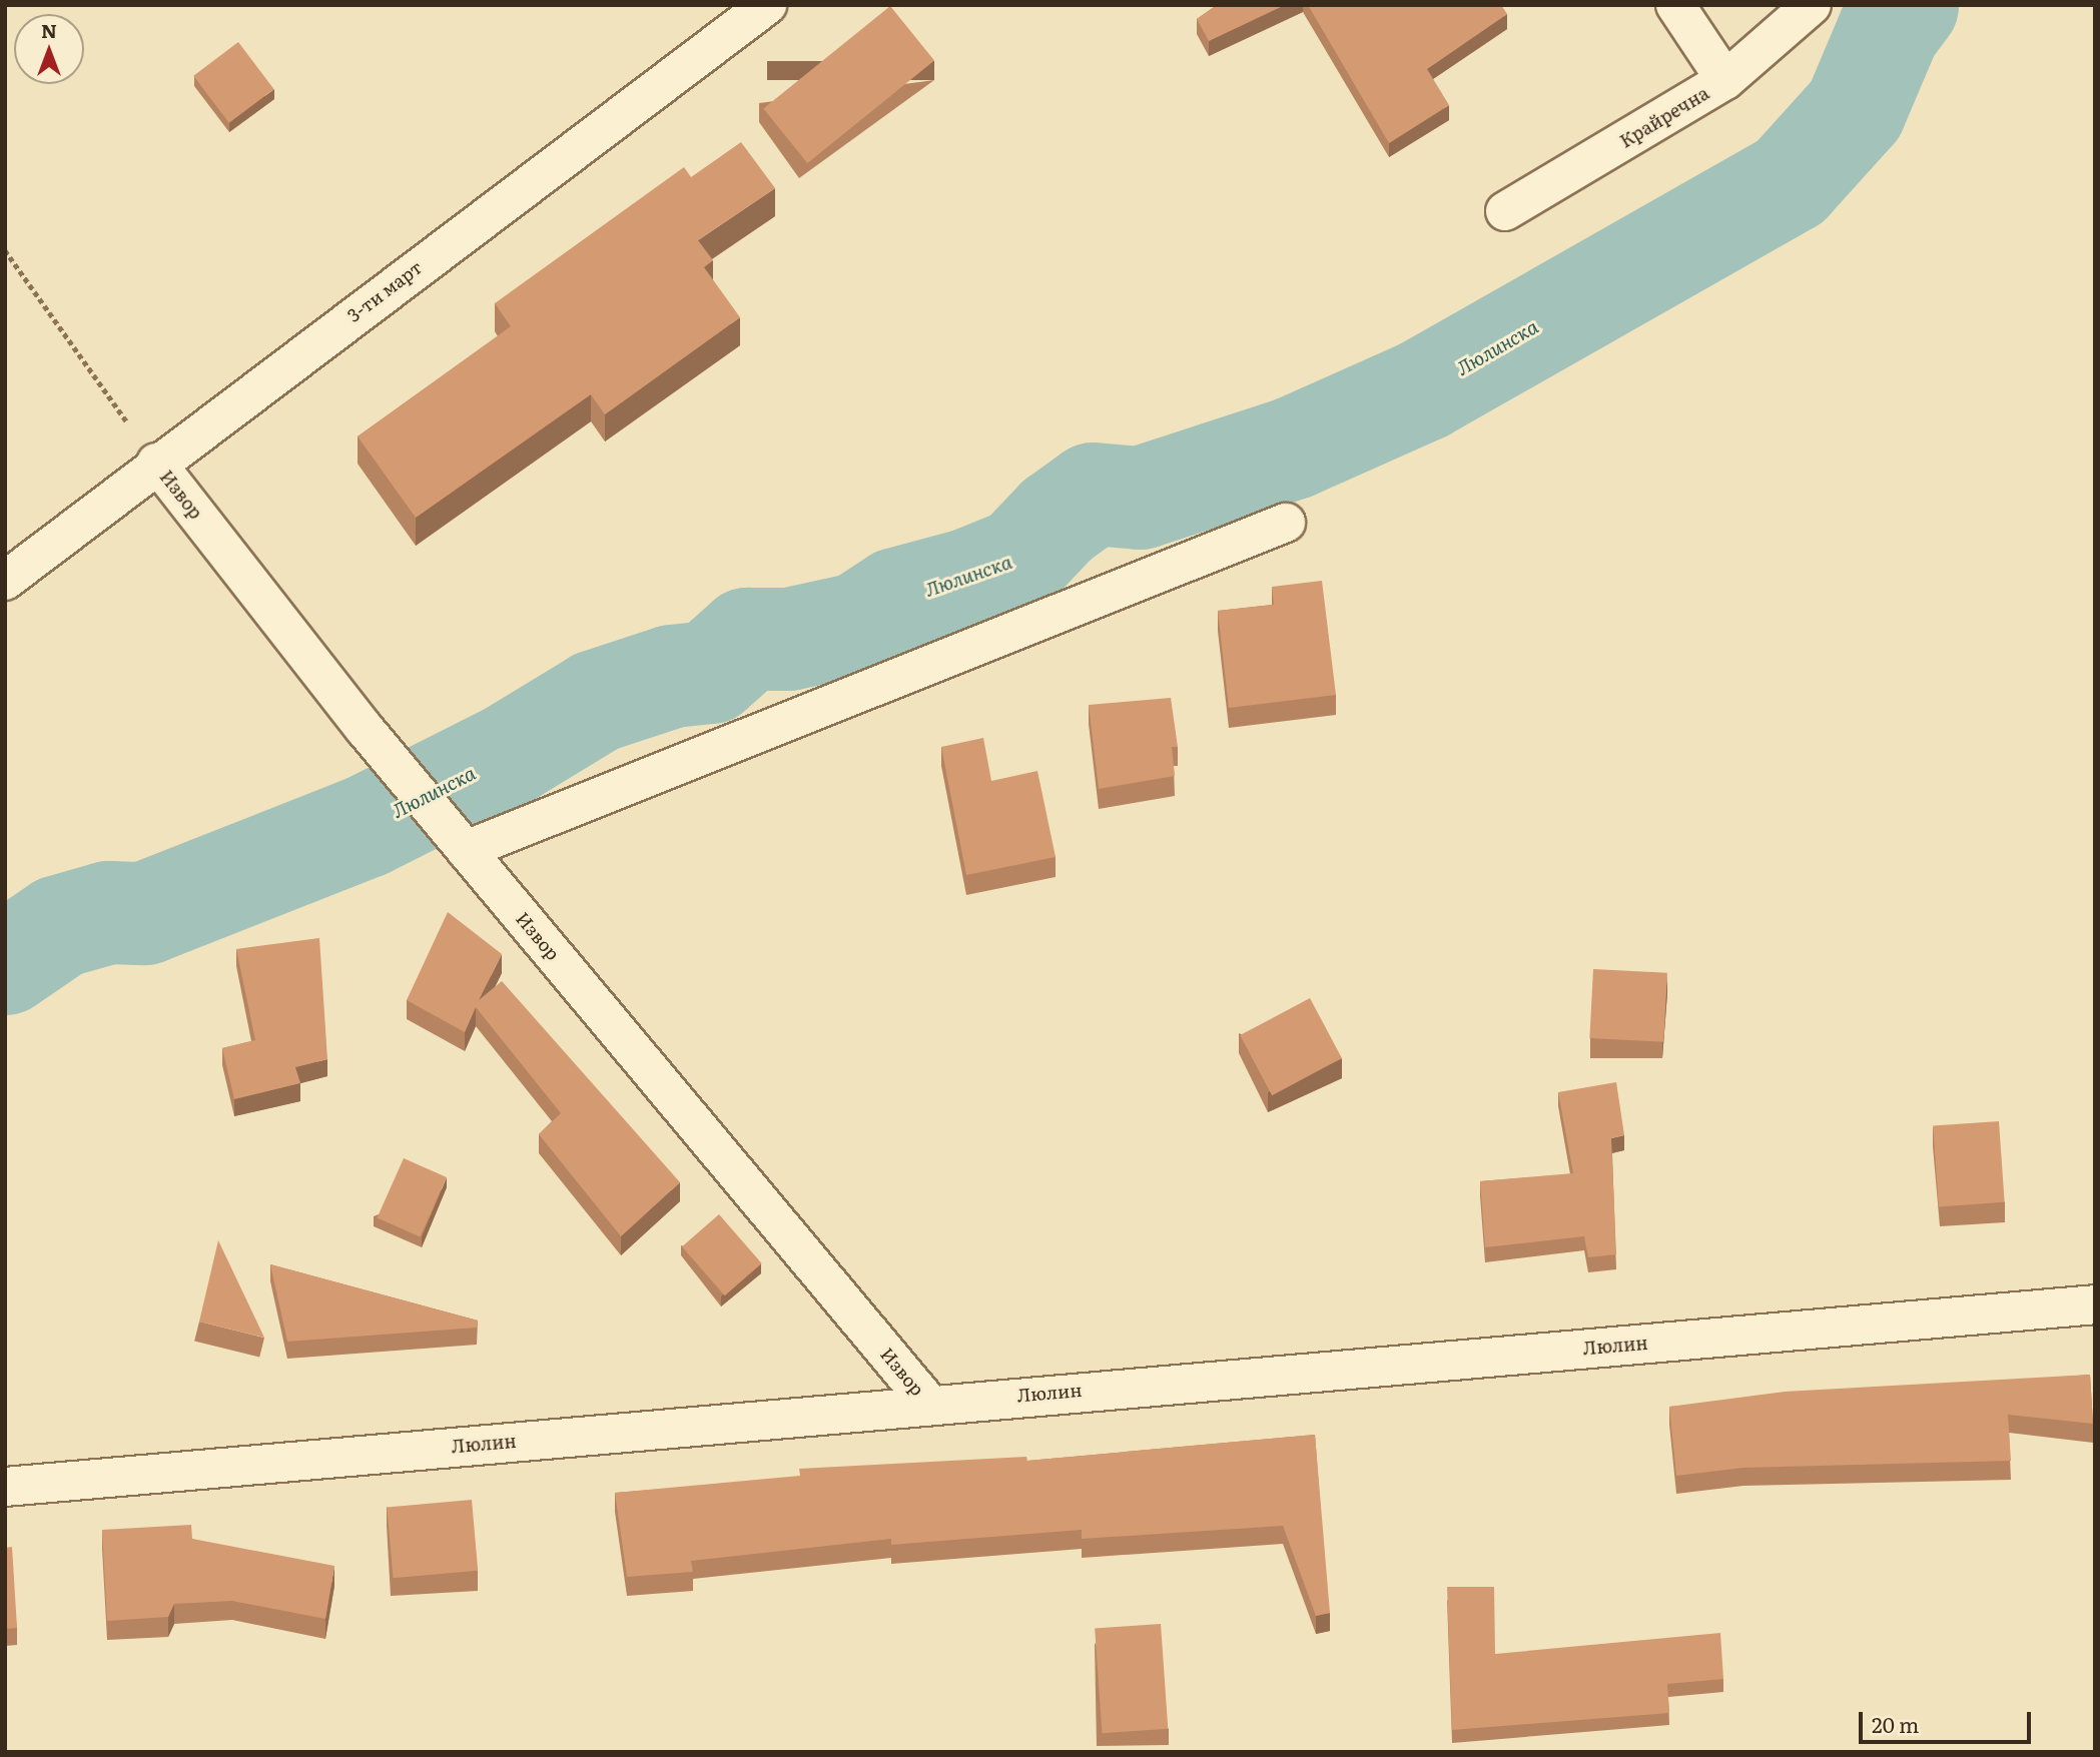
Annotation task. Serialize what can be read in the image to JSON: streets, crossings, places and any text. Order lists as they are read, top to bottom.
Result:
{
  "streets": {
    "street": [
      "Крайречна",
      "3-ти март",
      "Извор",
      "Люлин"
    ]
  },
  "crossings": [
    ["3-ти март", "Извор"],
    ["Извор", "Люлин"]
  ],
  "water": ["Люлинска"],
  "scale_bar": "20 m",
  "north": "top"
}
